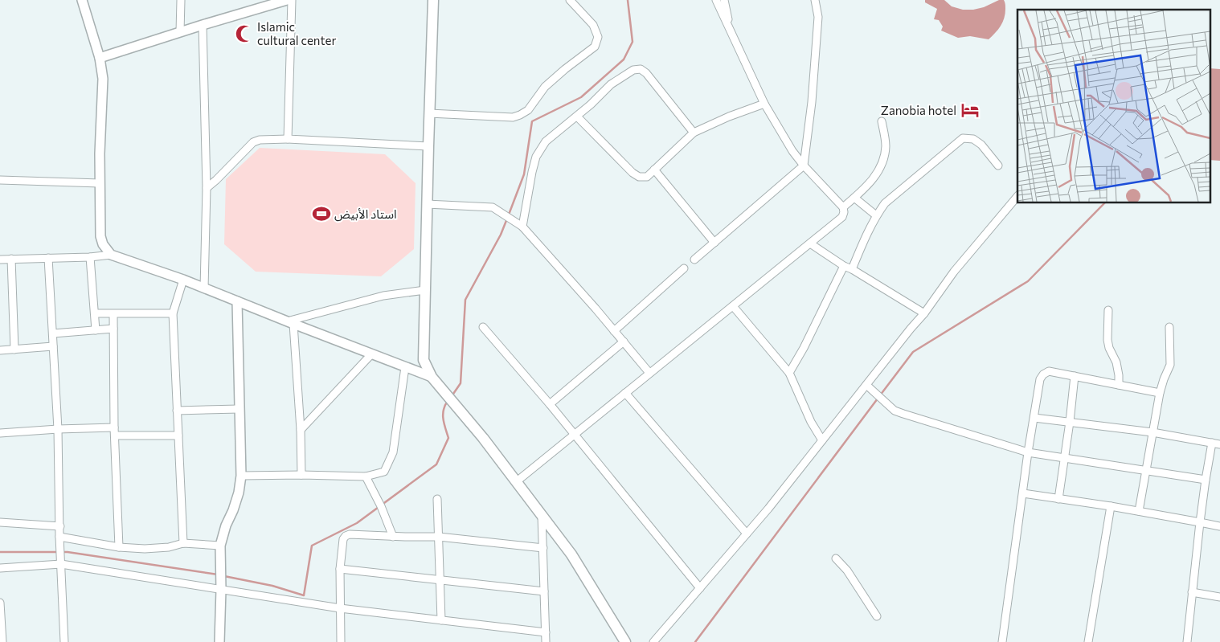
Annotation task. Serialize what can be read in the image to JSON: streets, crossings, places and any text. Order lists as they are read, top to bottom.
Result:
{
  "places": {
    "mosque": ["Islamic cultural center"],
    "hotel": ["Zanobia hotel"],
    "sports": ["استاد الأبيض"]
  }
}
